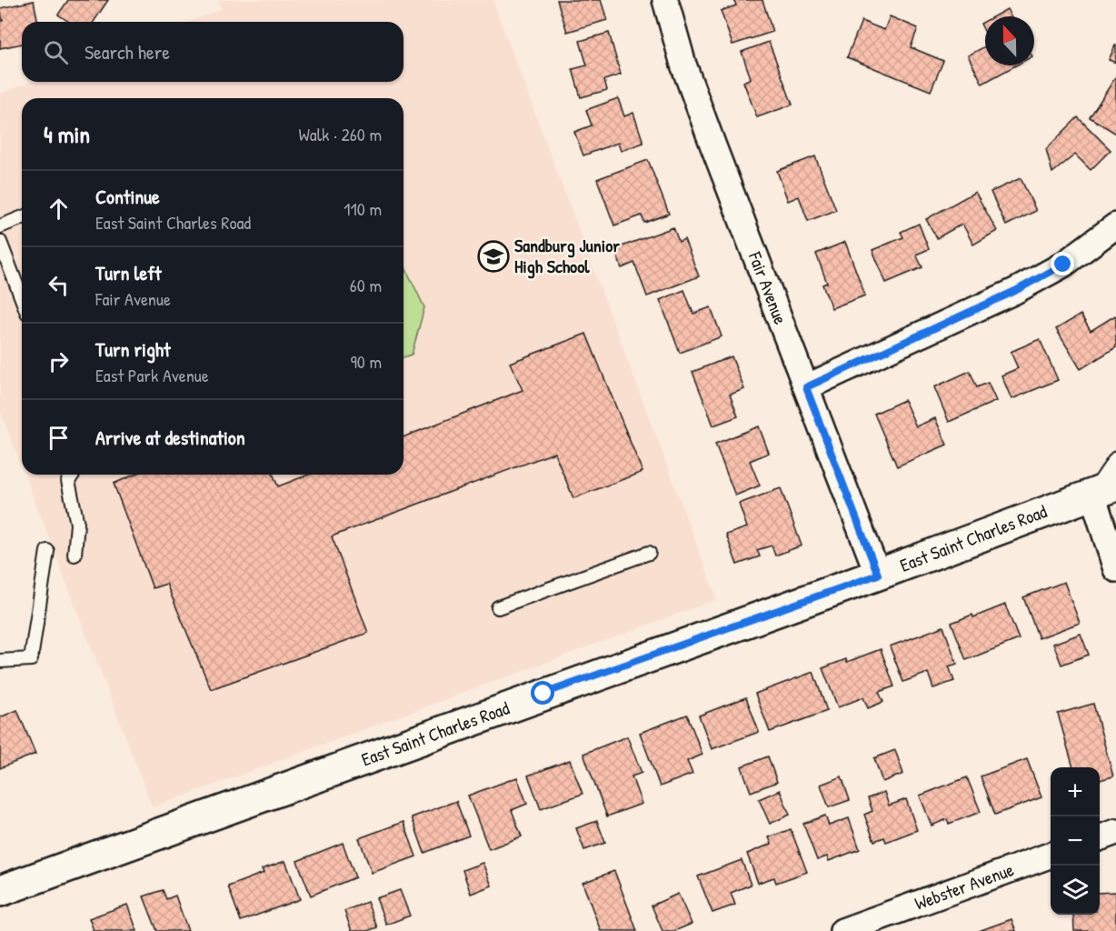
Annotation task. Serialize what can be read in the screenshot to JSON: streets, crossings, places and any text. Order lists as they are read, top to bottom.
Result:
{
  "streets": {
    "main road": ["East Saint Charles Road"],
    "street": ["Fair Avenue", "Webster Avenue"]
  },
  "crossings": [
    ["Fair Avenue", "East Saint Charles Road"]
  ],
  "places": {
    "school or university": ["Sandburg Junior High School"]
  },
  "north": "top",
  "page": {
    "search": "Search here",
    "heading": ["4 min", "Walk · 260 m"],
    "list": [
      ["Continue", "East Saint Charles Road", "110 m"],
      ["Turn left", "Fair Avenue", "60 m"],
      ["Turn right", "East Park Avenue", "90 m"],
      "Arrive at destination"
    ],
    "map_buttons": ["+", "−"]
  }
}
